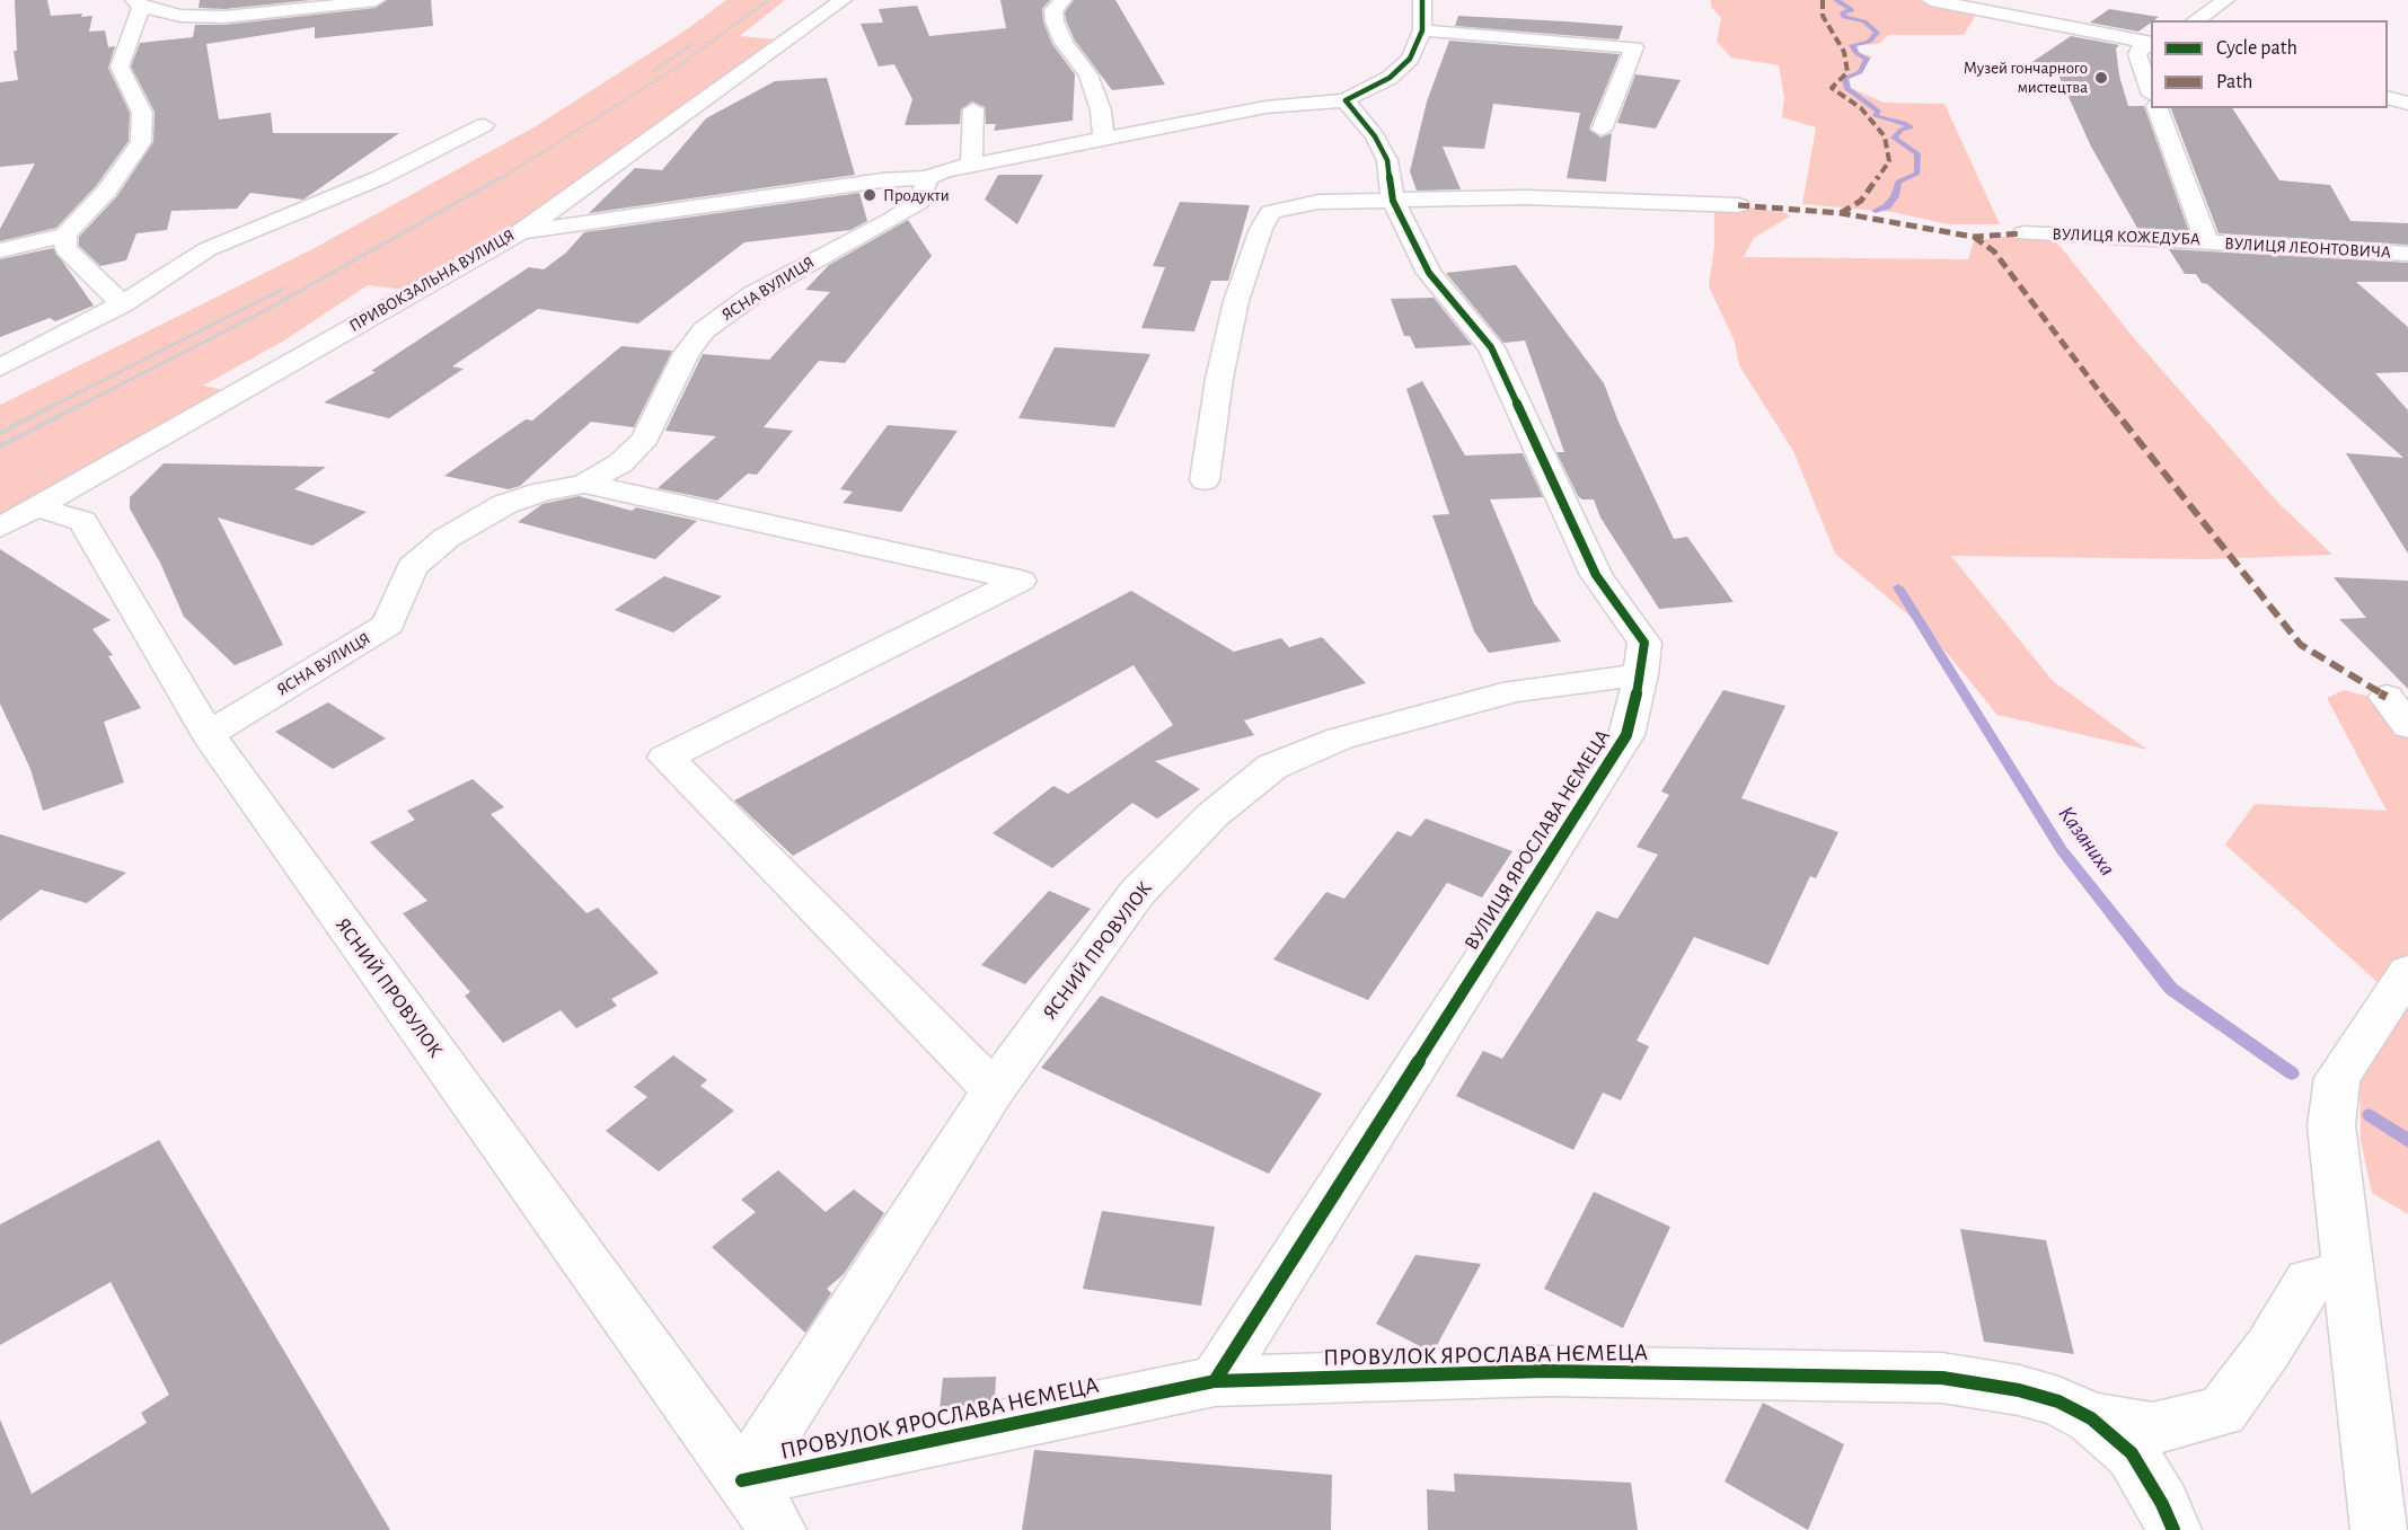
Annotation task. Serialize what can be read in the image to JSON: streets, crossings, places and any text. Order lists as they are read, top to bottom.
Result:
{
  "streets": {
    "street": [
      "ВУЛИЦЯ КОЖЕДУБА",
      "ВУЛИЦЯ ЛЕОНТОВИЧА",
      "ПРИВОКЗАЛЬНА ВУЛИЦЯ",
      "ЯСНА ВУЛИЦЯ",
      "ВУЛИЦЯ ЯРОСЛАВА НЄМЕЦА",
      "ЯСНИЙ ПРОВУЛОК",
      "ПРОВУЛОК ЯРОСЛАВА НЄМЕЦА"
    ]
  },
  "crossings": [
    ["ВУЛИЦЯ КОЖЕДУБА", "ВУЛИЦЯ ЛЕОНТОВИЧА"],
    ["ПРИВОКЗАЛЬНА ВУЛИЦЯ", "ЯСНИЙ ПРОВУЛОК"],
    ["ЯСНА ВУЛИЦЯ", "ЯСНИЙ ПРОВУЛОК"],
    ["ВУЛИЦЯ ЯРОСЛАВА НЄМЕЦА", "ЯСНИЙ ПРОВУЛОК"],
    ["ВУЛИЦЯ ЯРОСЛАВА НЄМЕЦА", "ПРОВУЛОК ЯРОСЛАВА НЄМЕЦА"],
    ["ЯСНИЙ ПРОВУЛОК", "ПРОВУЛОК ЯРОСЛАВА НЄМЕЦА"]
  ],
  "water": ["Казаниха"],
  "places": ["Музей гончарного мистецтва", "Продукти"],
  "legend": ["Cycle path", "Path"]
}
